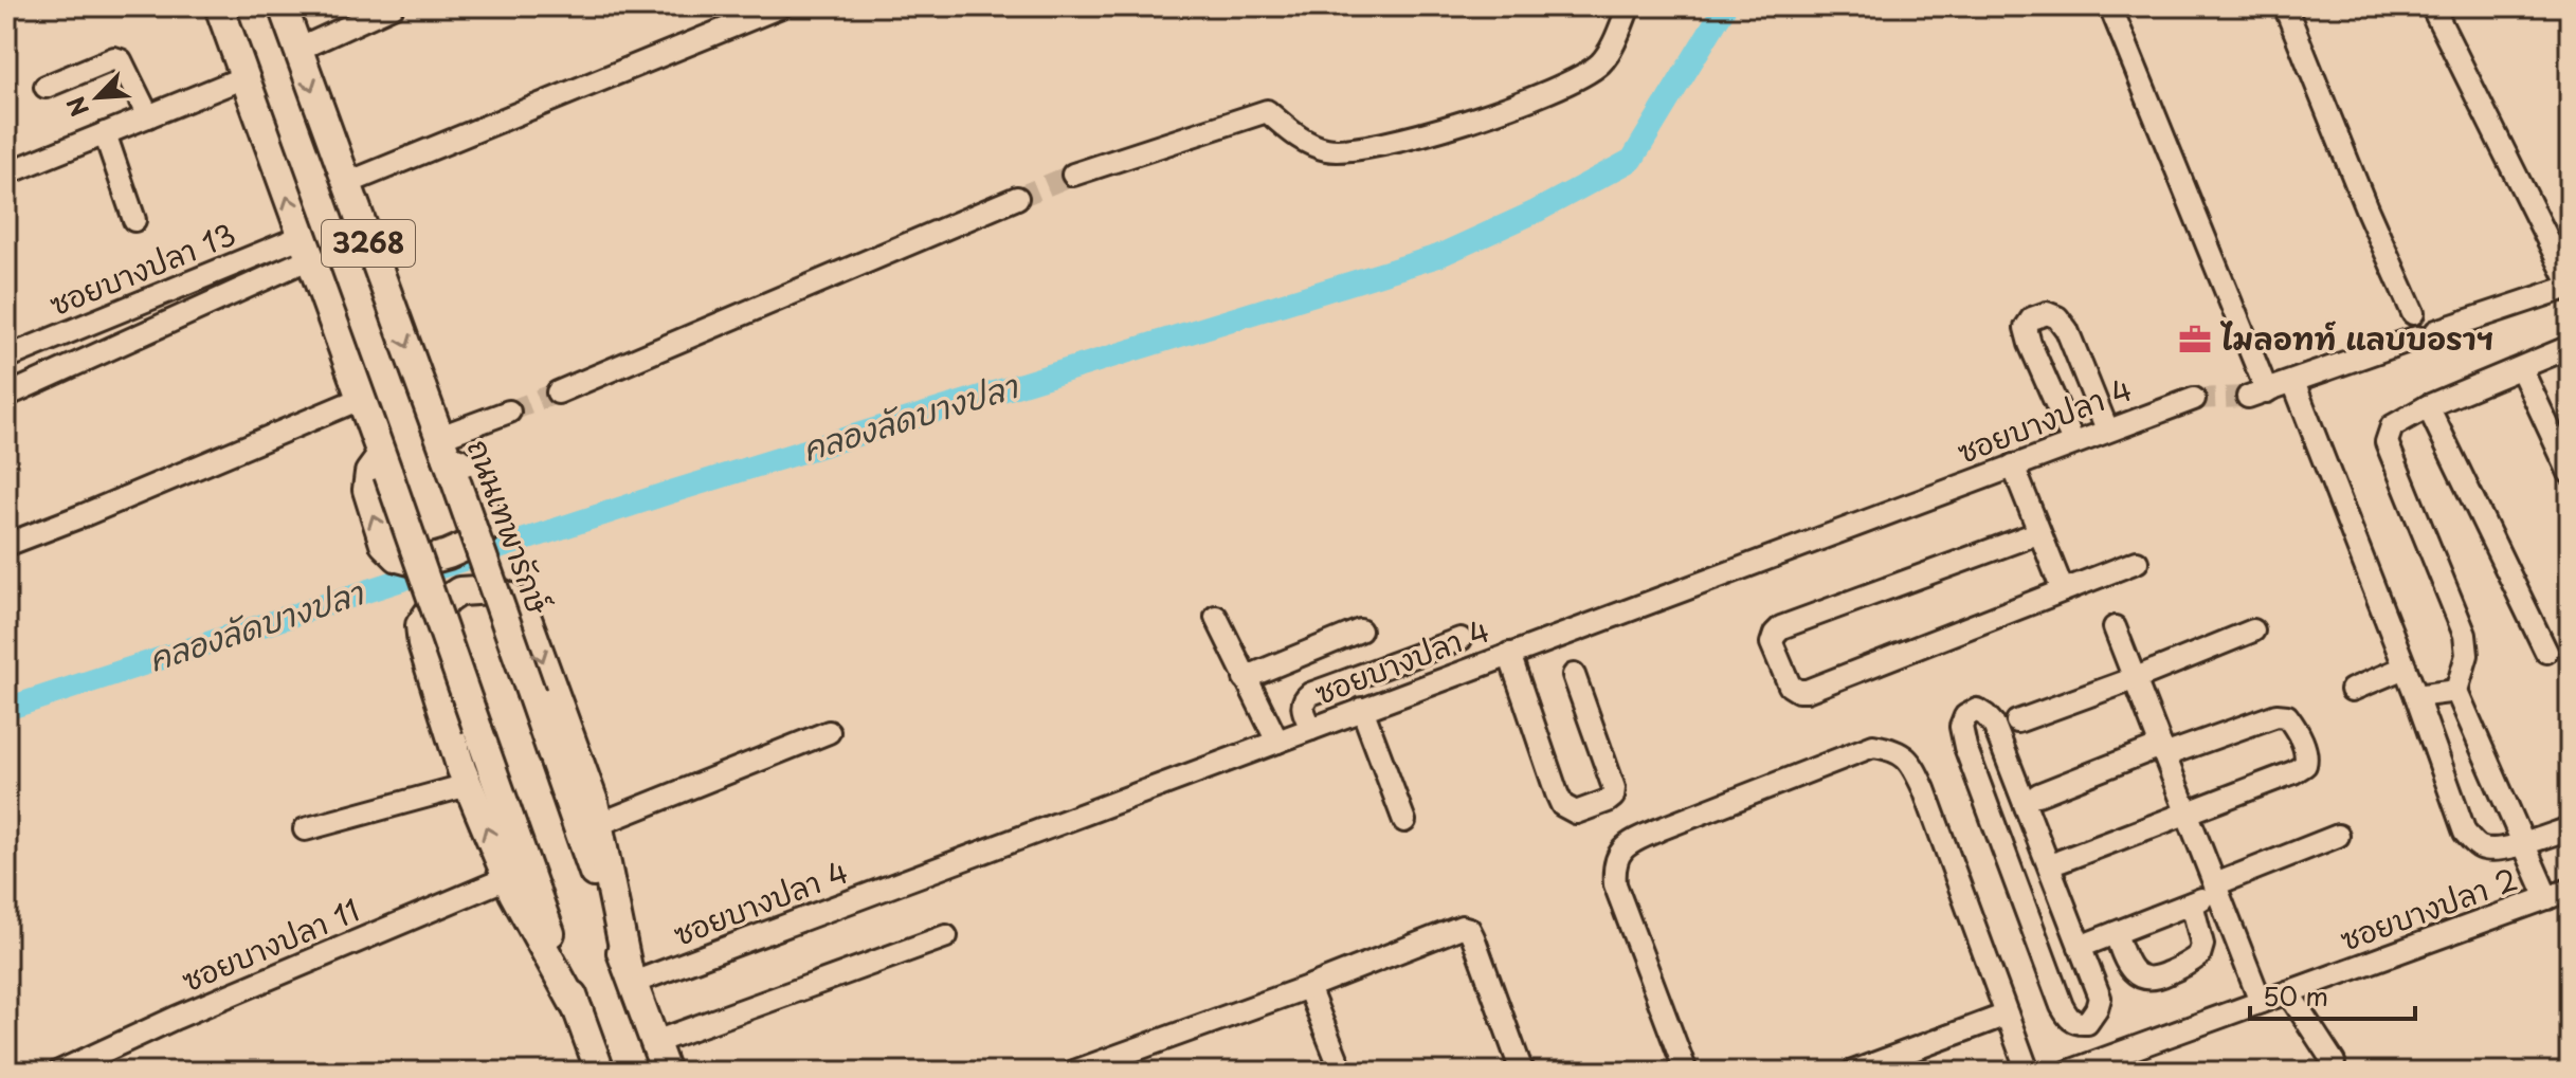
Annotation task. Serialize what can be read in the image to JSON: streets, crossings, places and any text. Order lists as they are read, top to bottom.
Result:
{
  "streets": {
    "main road": ["3268", "ถนนเทพารักษ์"],
    "street": [
      "ซอยบางปลา 13",
      "ซอยบางปลา 4",
      "ซอยบางปลา 2",
      "ซอยบางปลา 11"
    ]
  },
  "crossings": [
    ["3268", "ซอยบางปลา 13"],
    ["ซอยบางปลา 4", "ถนนเทพารักษ์"]
  ],
  "water": ["คลองลัดบางปลา"],
  "places": {
    "office": ["ไมลอทท์ แลบบอราฯ"]
  },
  "scale_bar": "50 m",
  "north": "bottom left"
}
